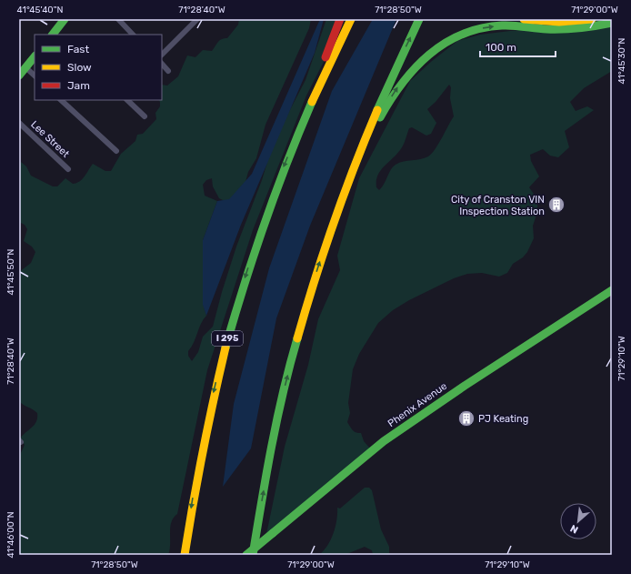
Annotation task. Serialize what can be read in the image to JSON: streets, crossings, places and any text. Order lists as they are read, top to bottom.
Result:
{
  "streets": {
    "main road": ["I 295", "Phenix Avenue"],
    "street": ["Lee Street"]
  },
  "places": {
    "building": ["City of Cranston VIN Inspection Station", "PJ Keating"]
  },
  "legend": ["Fast", "Slow", "Jam"],
  "scale_bar": "100 m",
  "north": "bottom left",
  "coordinates": [
    "41°45'40\"N",
    "71°28'40\"W",
    "71°28'50\"W",
    "71°29'00\"W",
    "41°45'30\"N",
    "41°45'50\"N",
    "71°29'10\"W",
    "41°46'00\"N"
  ]
}
